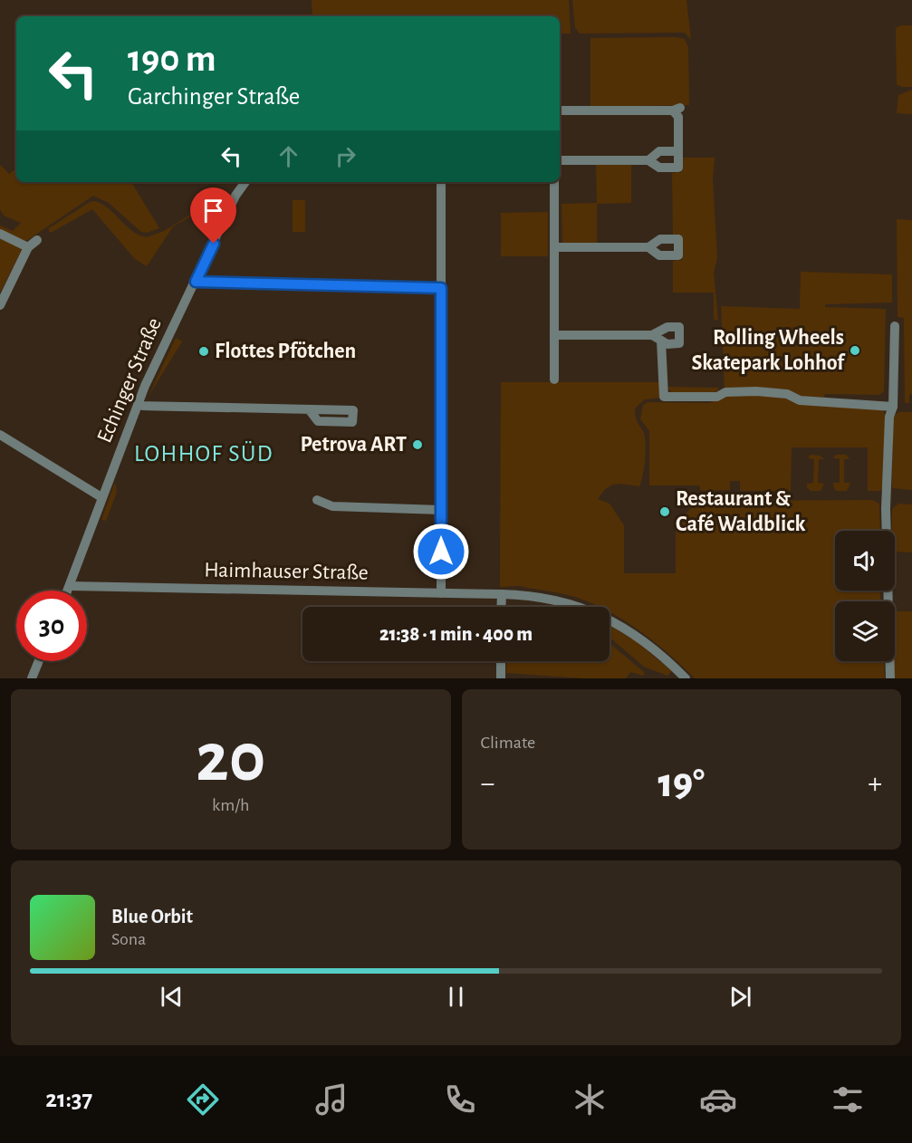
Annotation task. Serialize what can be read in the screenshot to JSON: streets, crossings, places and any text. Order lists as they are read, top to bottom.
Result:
{
  "streets": {
    "street": ["Echinger Straße", "Haimhauser Straße"]
  },
  "crossings": [
    ["Echinger Straße", "Haimhauser Straße"]
  ],
  "districts": ["LOHHOF SÜD"],
  "places": [
    "Rolling Wheels Skatepark Lohhof",
    "Flottes Pfötchen",
    "Petrova ART",
    "Restaurant & Café Waldblick"
  ],
  "page": {
    "turn": ["190 m", "Garchinger Straße"],
    "limit": "30",
    "trip": "21:38 · 1 min · 400 m",
    "tile": [
      ["20", "km/h"],
      "Climate"
    ],
    "heat": ["−", "19°", "+"],
    "song": ["Blue Orbit", "Sona"],
    "tabs": "21:37"
  }
}
